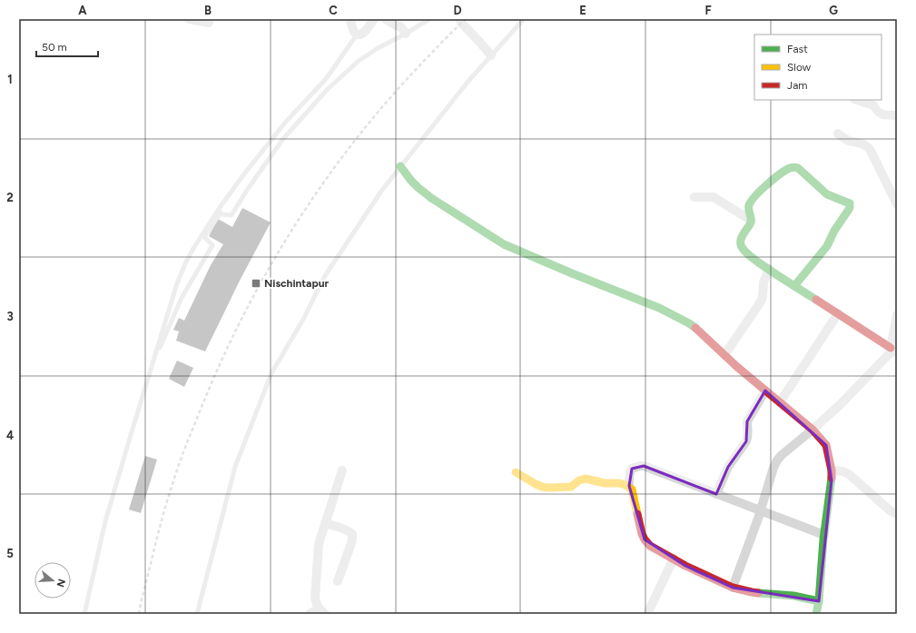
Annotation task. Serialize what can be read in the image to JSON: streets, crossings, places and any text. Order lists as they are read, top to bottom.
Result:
{
  "places": {
    "transit": ["Nischintapur"]
  },
  "legend": ["Fast", "Slow", "Jam"],
  "scale_bar": "50 m",
  "north": "right",
  "grid": {
    "columns": [
      "A",
      "B",
      "C",
      "D",
      "E",
      "F",
      "G"
    ],
    "rows": [
      "1",
      "2",
      "3",
      "4",
      "5"
    ]
  }
}
